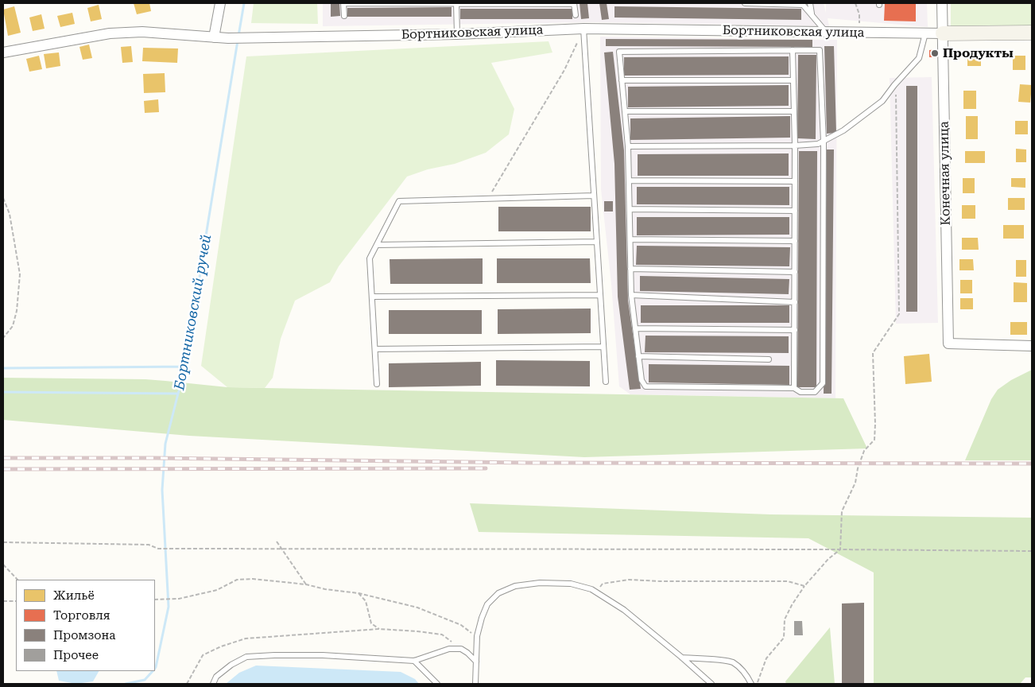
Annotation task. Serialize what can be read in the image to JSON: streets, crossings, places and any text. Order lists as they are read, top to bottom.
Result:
{
  "streets": {
    "street": ["Бортниковская улица", "Конечная улица"]
  },
  "crossings": [
    ["Бортниковская улица", "Конечная улица"]
  ],
  "water": ["Бортниковский ручей"],
  "places": ["Продукты"],
  "legend": [
    "Жильё",
    "Торговля",
    "Промзона",
    "Прочее"
  ]
}
